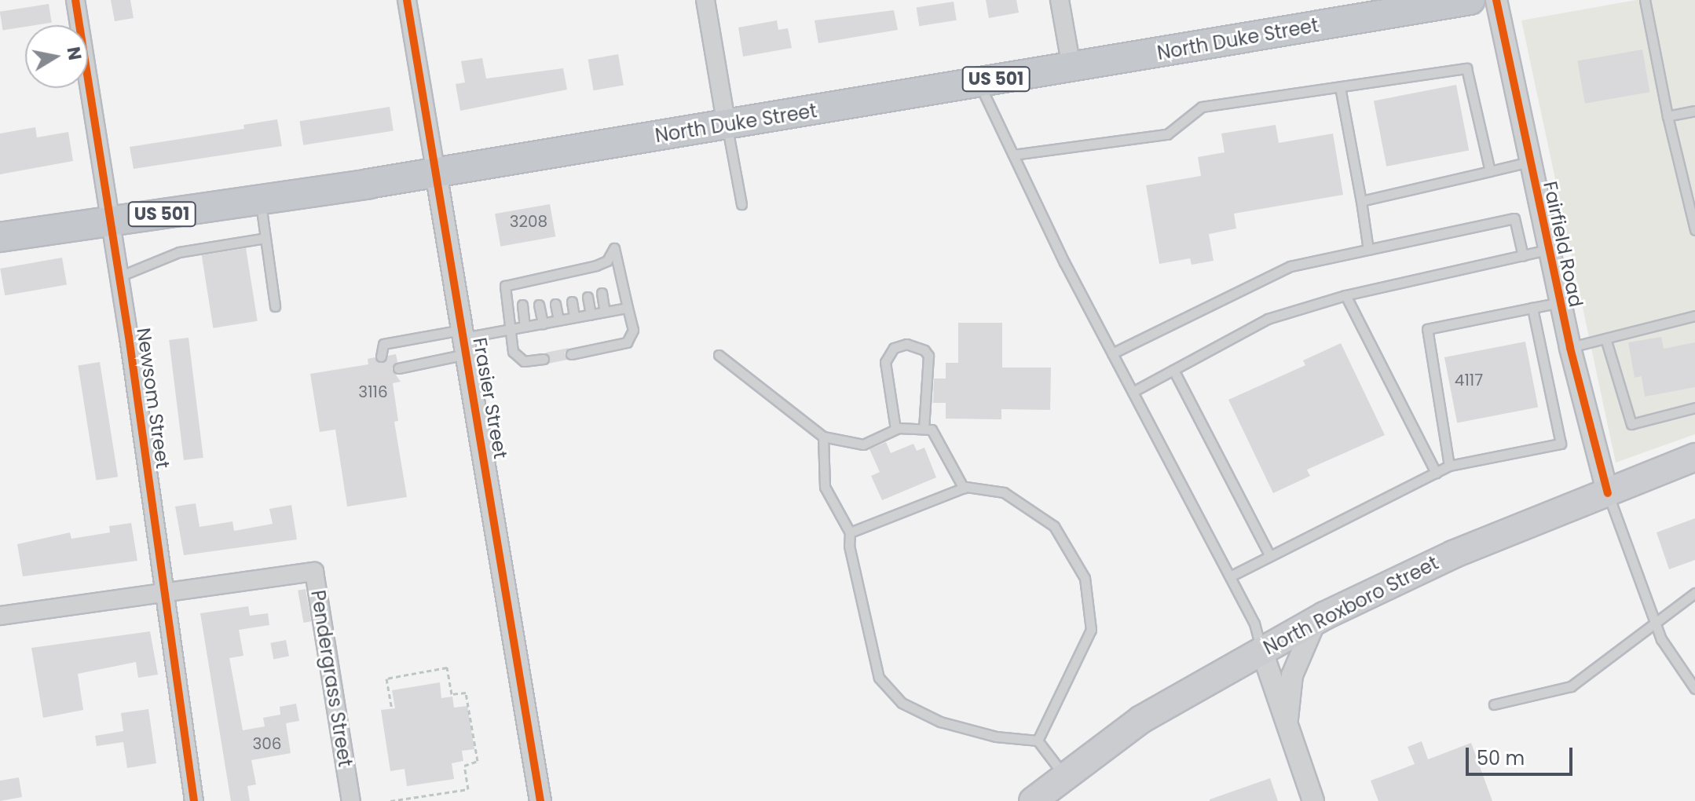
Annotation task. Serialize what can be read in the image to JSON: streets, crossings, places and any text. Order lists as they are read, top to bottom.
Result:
{
  "streets": {
    "highway": ["North Duke Street", "US 501"],
    "main road": ["North Roxboro Street"],
    "street": [
      "Fairfield Road",
      "Newsom Street",
      "Frasier Street",
      "Pendergrass Street"
    ]
  },
  "crossings": [
    ["North Duke Street", "Newsom Street"],
    ["North Duke Street", "Frasier Street"],
    ["Fairfield Road", "North Roxboro Street"],
    ["Newsom Street", "Pendergrass Street"]
  ],
  "house_numbers": [
    "3208",
    "4117",
    "3116",
    "306"
  ],
  "scale_bar": "50 m",
  "north": "right"
}
